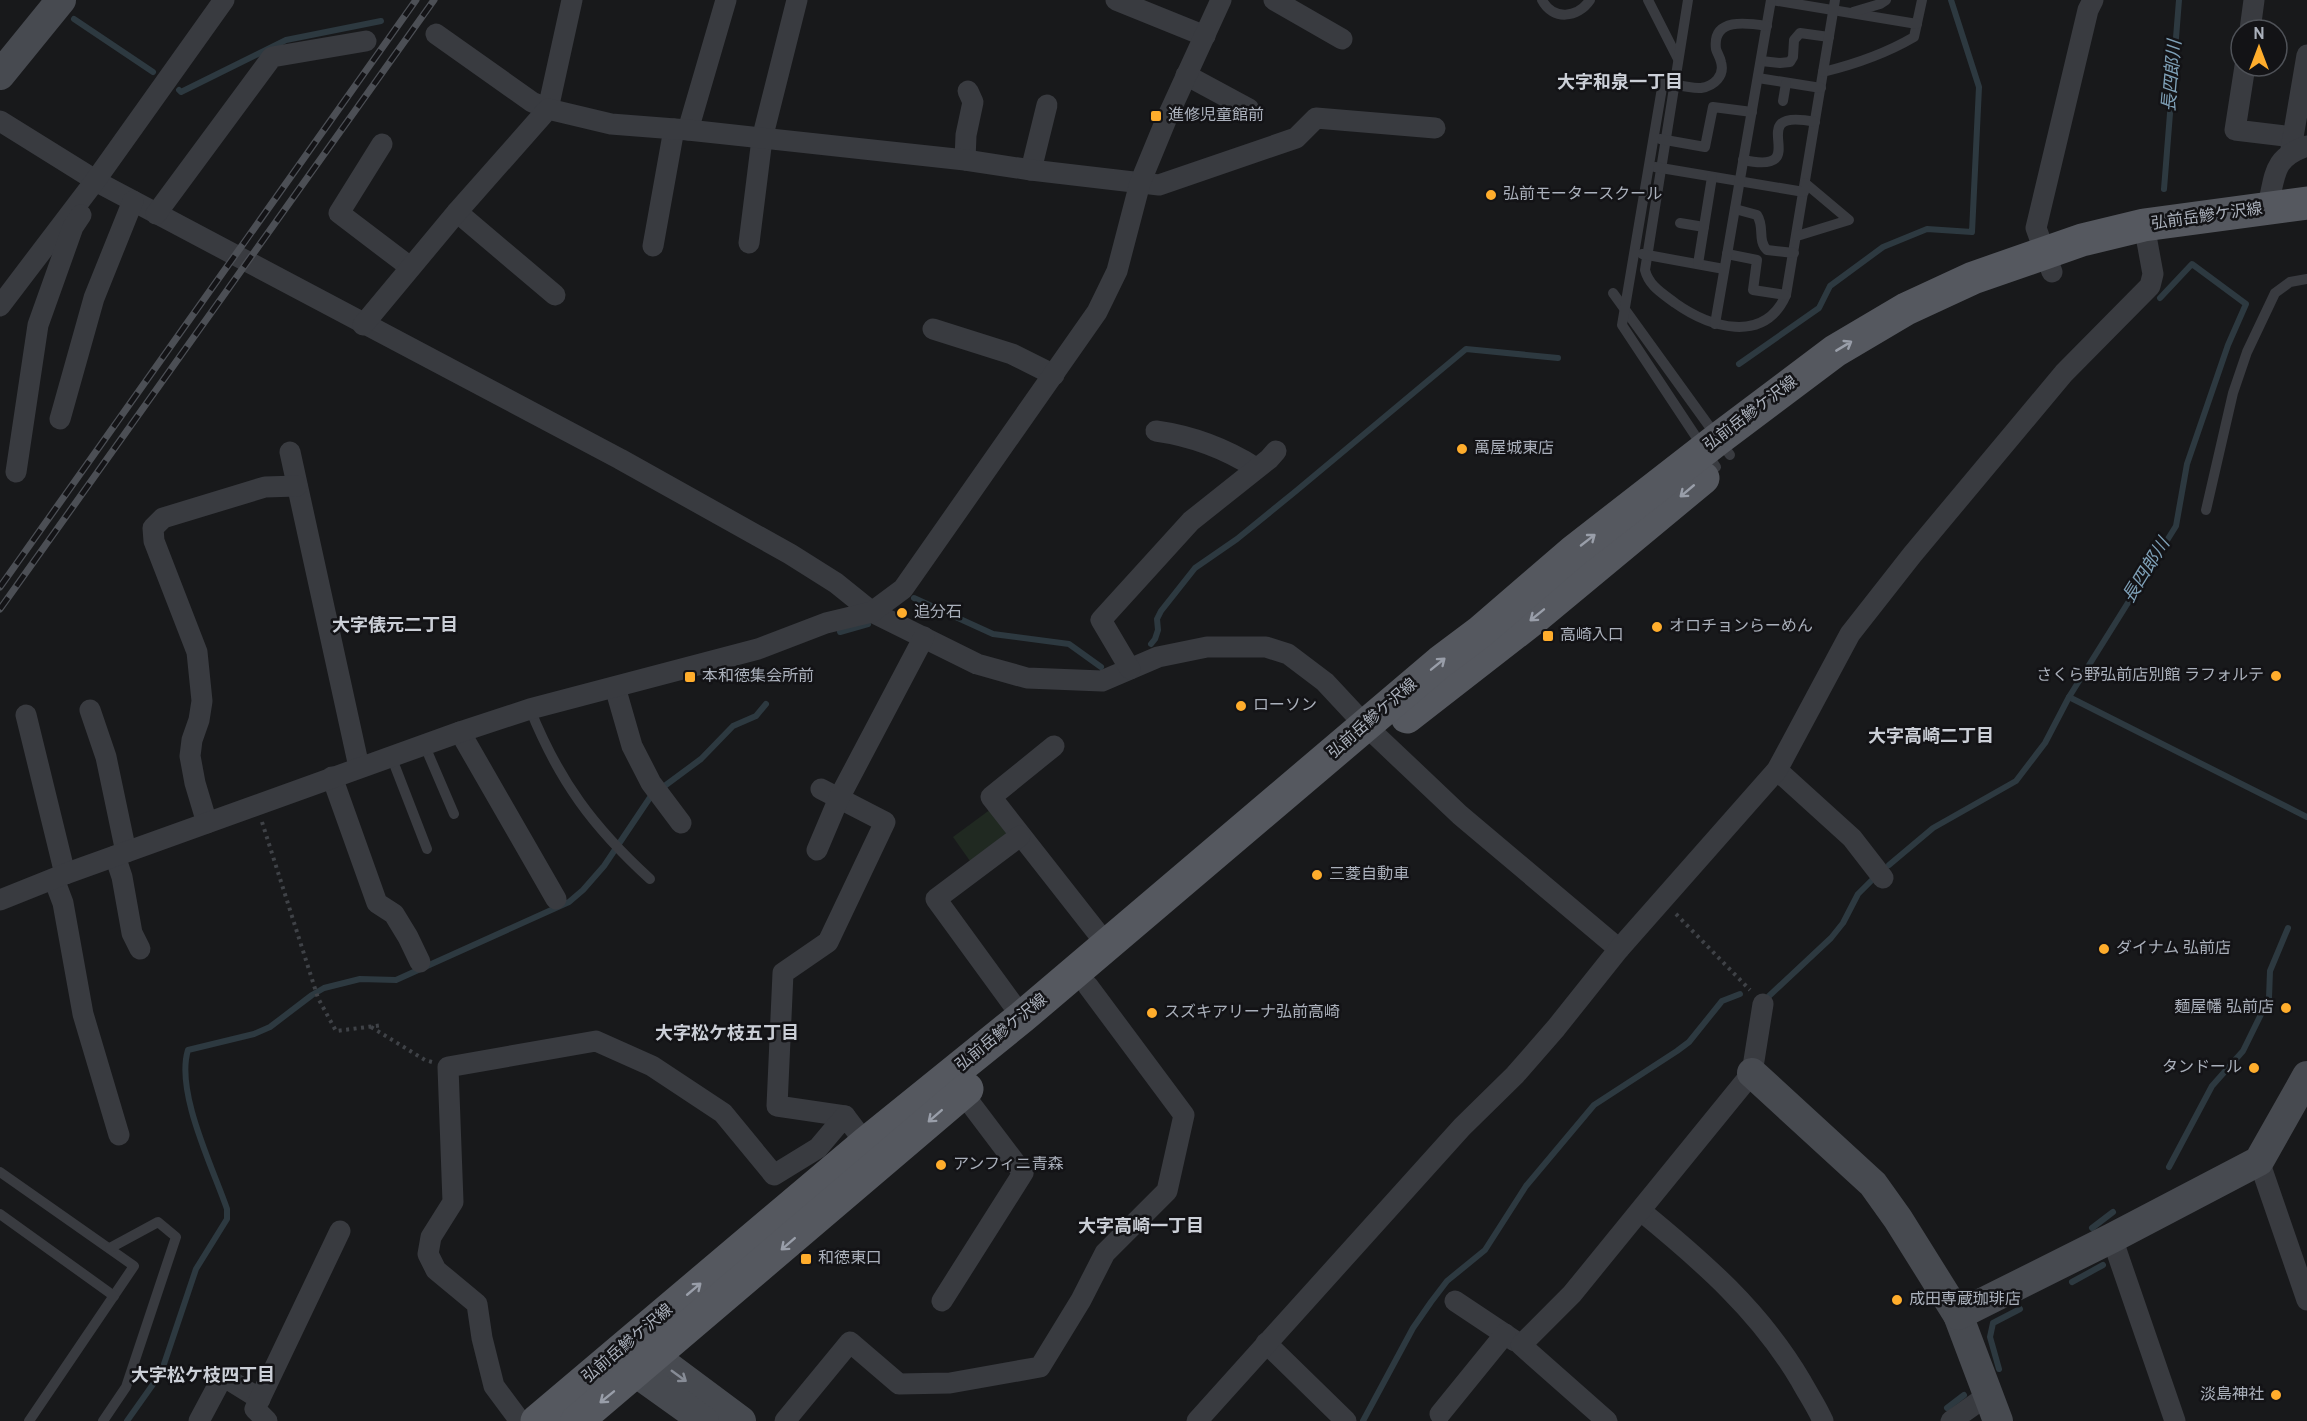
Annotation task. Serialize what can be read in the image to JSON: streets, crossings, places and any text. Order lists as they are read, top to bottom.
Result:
{
  "streets": {
    "main road": ["弘前岳鰺ケ沢線"]
  },
  "districts": [
    "大字和泉一丁目",
    "大字俵元二丁目",
    "大字高崎二丁目",
    "大字松ケ枝五丁目",
    "大字高崎一丁目",
    "大字松ケ枝四丁目"
  ],
  "water": ["長四郎川"],
  "places": {
    "transit": [
      "進修児童館前",
      "高崎入口",
      "本和徳集会所前",
      "和徳東口"
    ],
    "other": [
      "弘前モータースクール",
      "萬屋城東店",
      "追分石",
      "オロチョンらーめん",
      "さくら野弘前店別館 ラフォルテ",
      "ローソン",
      "三菱自動車",
      "ダイナム 弘前店",
      "麺屋幡 弘前店",
      "スズキアリーナ弘前高崎",
      "タンドール",
      "アンフィニ青森",
      "成田専蔵珈琲店",
      "淡島神社"
    ]
  },
  "north": "top"
}
